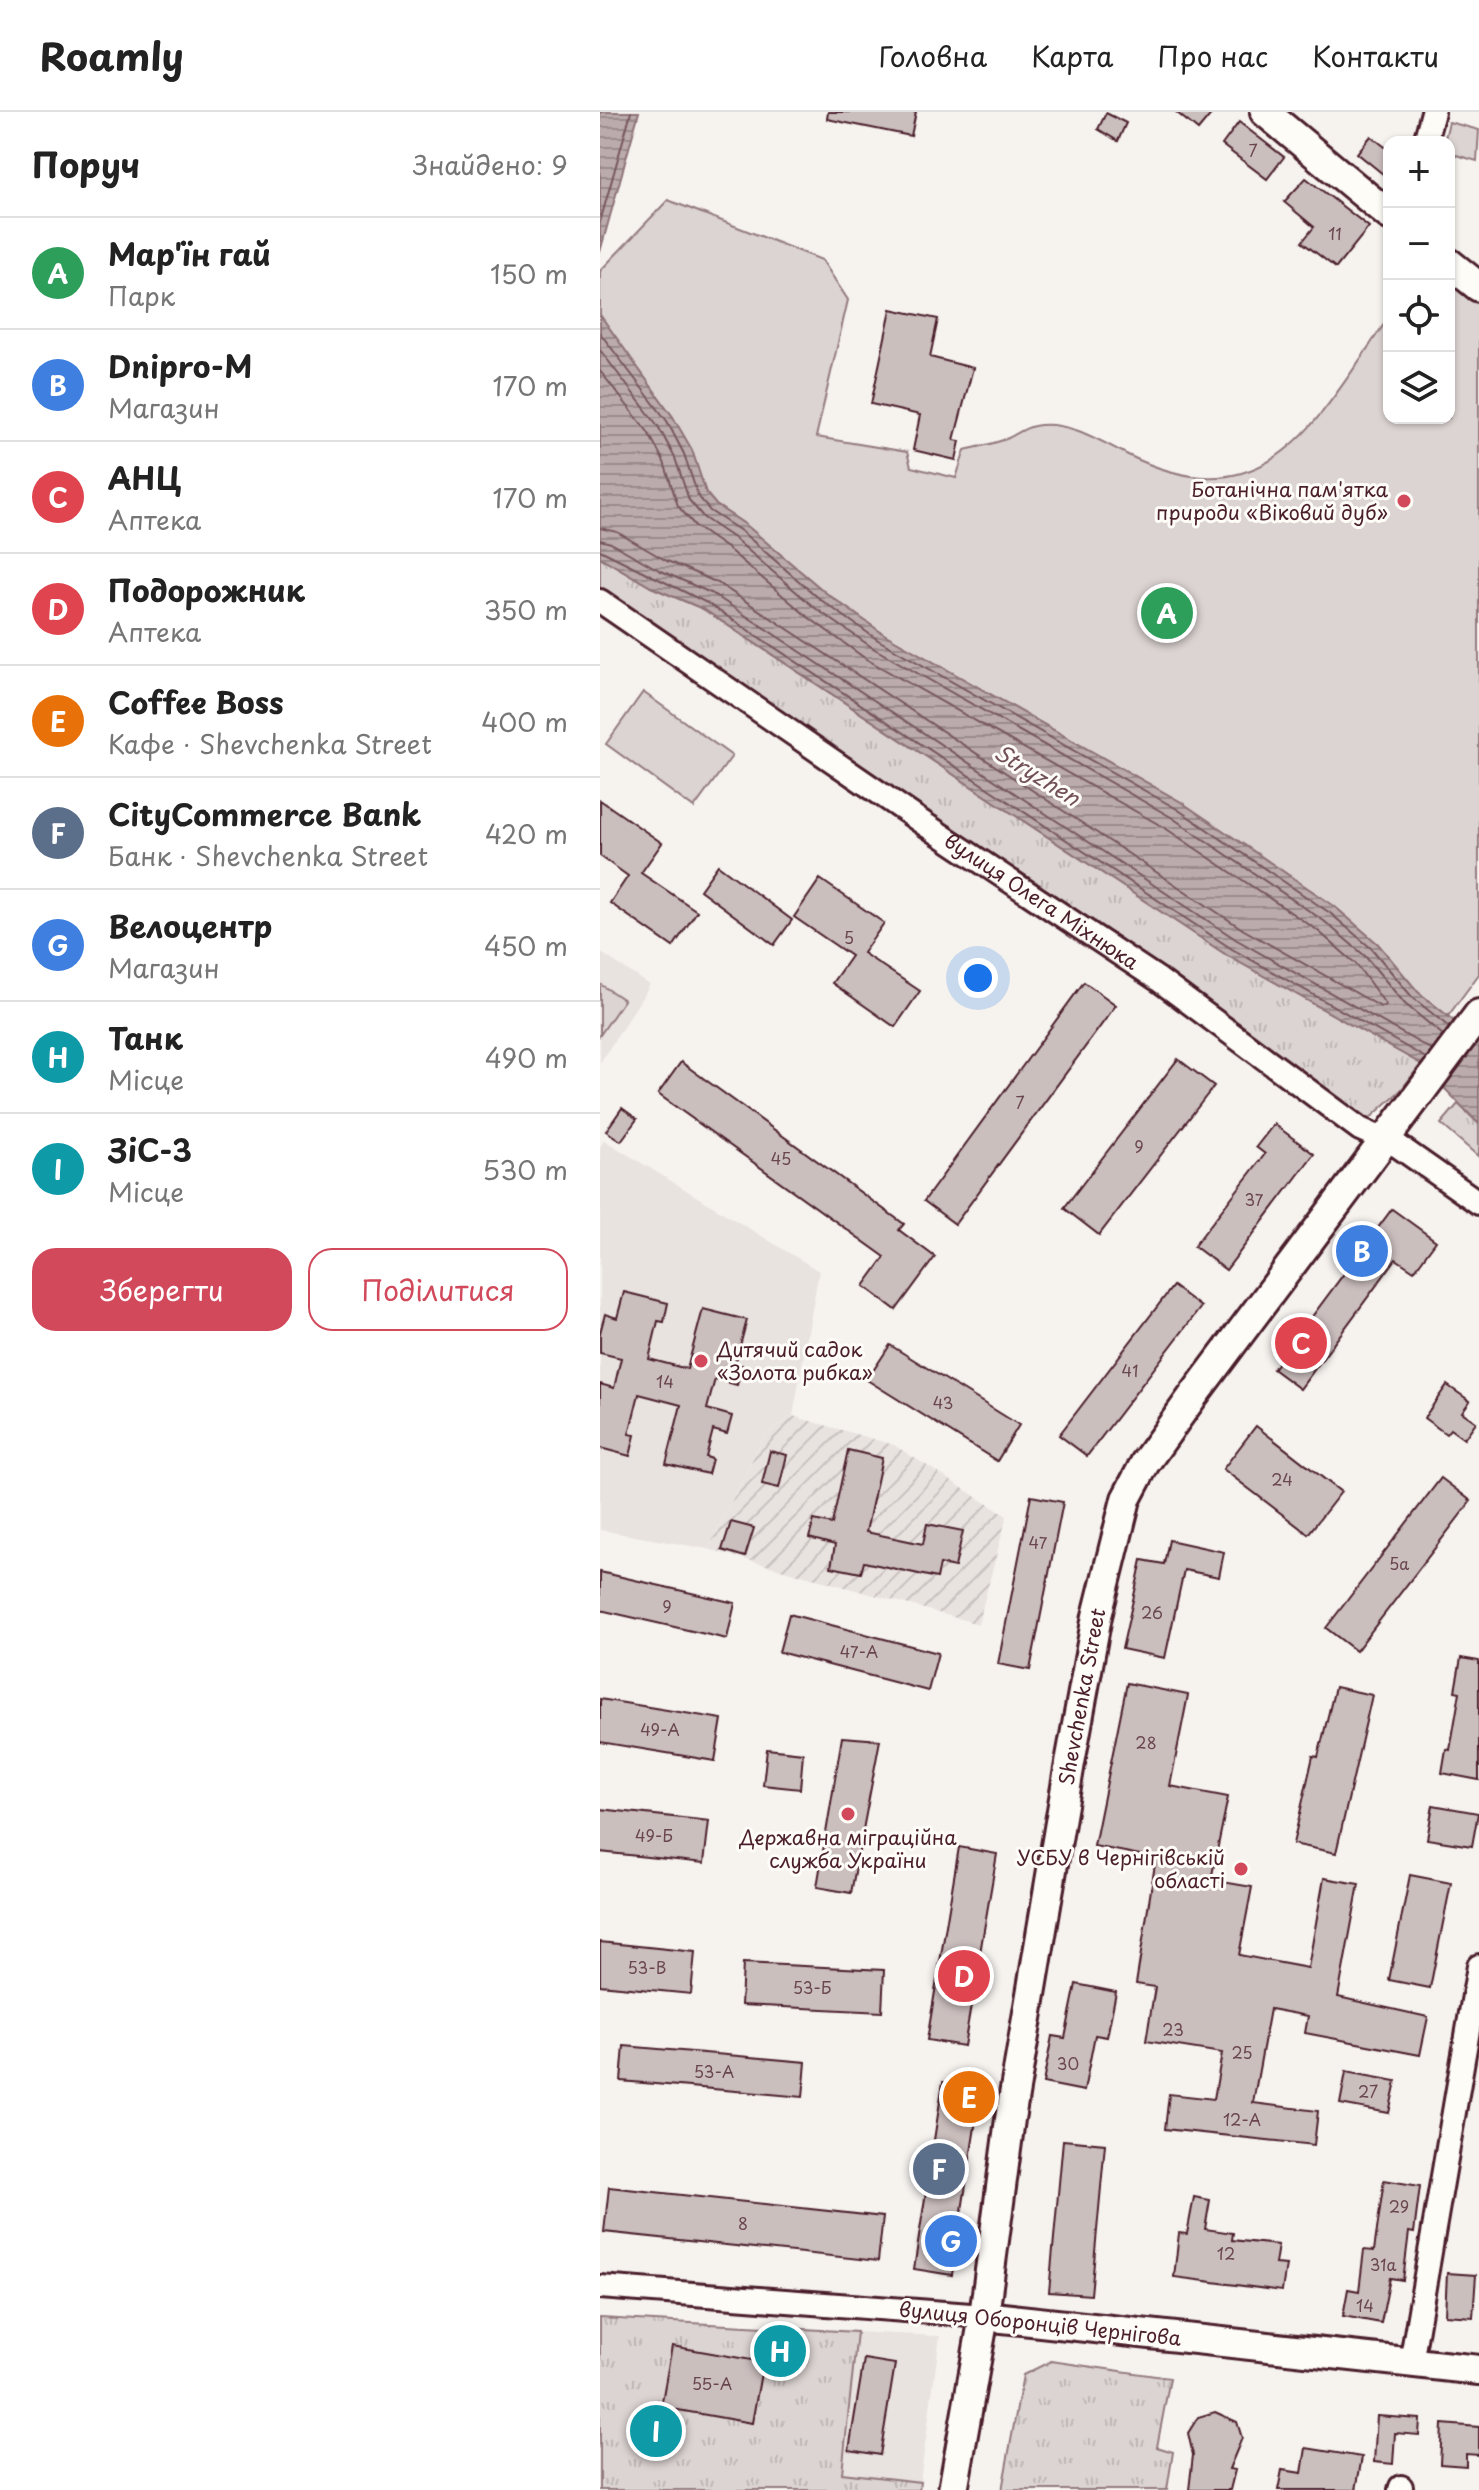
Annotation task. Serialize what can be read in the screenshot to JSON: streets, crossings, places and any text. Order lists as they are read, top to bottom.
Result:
{
  "streets": {
    "main road": ["Shevchenka Street", "вулиця Оборонців Чернігова"],
    "street": ["вулиця Олега Міхнюка"]
  },
  "crossings": [
    ["вулиця Олега Міхнюка", "Shevchenka Street"],
    ["Shevchenka Street", "вулиця Оборонців Чернігова"]
  ],
  "water": ["Stryzhen"],
  "places": [
    "Ботанічна пам'ятка природи «Віковий дуб»",
    "Дитячий садок «Золота рибка»",
    "Державна міграційна служба України",
    "УСБУ в Чернігівській області"
  ],
  "house_numbers": [
    "7",
    "11",
    "5",
    "7",
    "9",
    "45",
    "37",
    "41",
    "14",
    "43",
    "24",
    "47",
    "5а",
    "9",
    "26",
    "47-А",
    "49-А",
    "28",
    "49-Б",
    "53-В",
    "53-Б",
    "23",
    "25",
    "30",
    "53-А",
    "27",
    "12-А",
    "29",
    "8",
    "12",
    "31а",
    "14",
    "55-А"
  ],
  "page": {
    "header": "Roamly",
    "nav": [
      "Головна",
      "Карта",
      "Про нас",
      "Контакти"
    ],
    "heading": ["Поруч", "Знайдено: 9"],
    "map_buttons": ["+", "−"],
    "list": [
      {
        "mark": "A",
        "name": "Мар'їн гай",
        "note": "Парк",
        "value": "150 m"
      },
      {
        "mark": "B",
        "name": "Dnipro-M",
        "note": "Магазин",
        "value": "170 m"
      },
      {
        "mark": "C",
        "name": "АНЦ",
        "note": "Аптека",
        "value": "170 m"
      },
      {
        "mark": "D",
        "name": "Подорожник",
        "note": "Аптека",
        "value": "350 m"
      },
      {
        "mark": "E",
        "name": "Coffee Boss",
        "note": "Кафе · Shevchenka Street",
        "value": "400 m"
      },
      {
        "mark": "F",
        "name": "CityCommerce Bank",
        "note": "Банк · Shevchenka Street",
        "value": "420 m"
      },
      {
        "mark": "G",
        "name": "Велоцентр",
        "note": "Магазин",
        "value": "450 m"
      },
      {
        "mark": "H",
        "name": "Танк",
        "note": "Місце",
        "value": "490 m"
      },
      {
        "mark": "I",
        "name": "ЗіС-3",
        "note": "Місце",
        "value": "530 m"
      }
    ],
    "pins": [
      "A",
      "B",
      "C",
      "D",
      "E",
      "F",
      "G",
      "H",
      "I"
    ],
    "buttons": ["Зберегти", "Поділитися"]
  }
}
